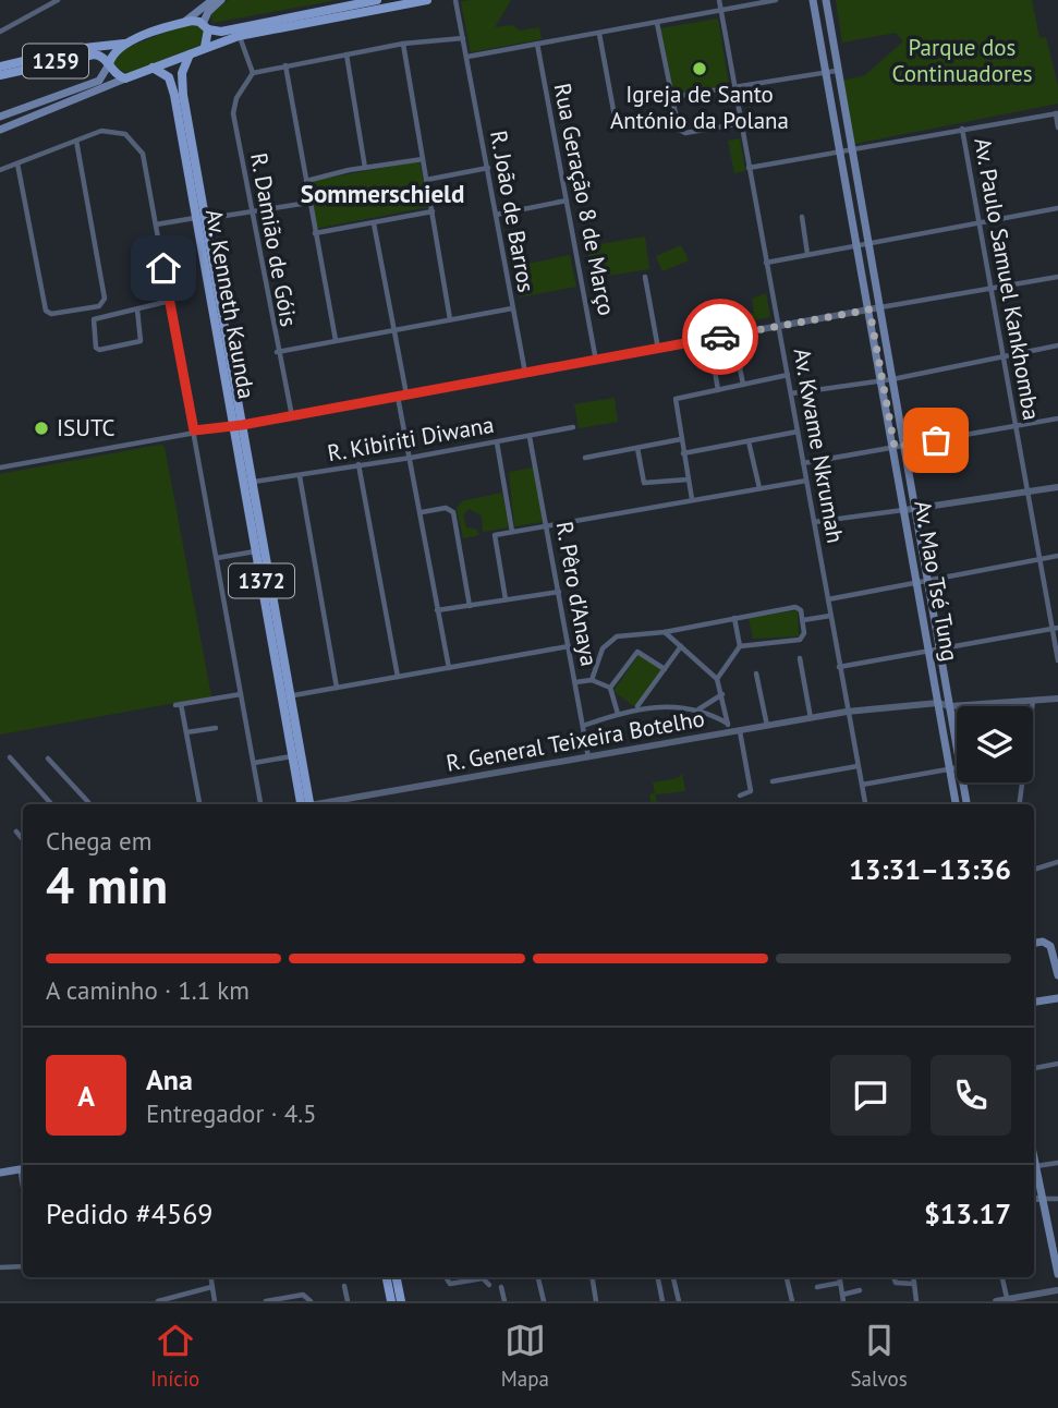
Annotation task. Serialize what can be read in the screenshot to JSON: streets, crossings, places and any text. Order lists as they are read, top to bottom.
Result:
{
  "streets": {
    "main road": [
      "1259",
      "Av. Kenneth Kaunda",
      "1372",
      "Av. Mao Tsé Tung"
    ],
    "street": [
      "Rua Geração 8 de Março",
      "R. João de Barros",
      "R. Damião de Góis",
      "Av. Paulo Samuel Kankhomba",
      "R. Kibiriti Diwana",
      "Av. Kwame Nkrumah",
      "R. Pêro d'Anaya",
      "R. General Teixeira Botelho"
    ]
  },
  "crossings": [
    ["Av. Kenneth Kaunda", "R. Kibiriti Diwana"],
    ["R. Kibiriti Diwana", "R. Pêro d'Anaya"],
    ["Av. Kwame Nkrumah", "R. General Teixeira Botelho"],
    ["Av. Mao Tsé Tung", "R. General Teixeira Botelho"],
    ["R. Pêro d'Anaya", "R. General Teixeira Botelho"]
  ],
  "districts": ["Sommerschield"],
  "parks": ["Parque dos Continuadores"],
  "places": ["Igreja de Santo António da Polana", "ISUTC"],
  "page": {
    "heading": ["4 min", "Chega em", "13:31–13:36"],
    "panel": [
      "Ana",
      "Entregador · 4.5",
      "Pedido #4569",
      "$13.17"
    ],
    "bar": "A caminho · 1.1 km",
    "round": "A",
    "tabs": ["Início", "Mapa", "Salvos"]
  }
}
